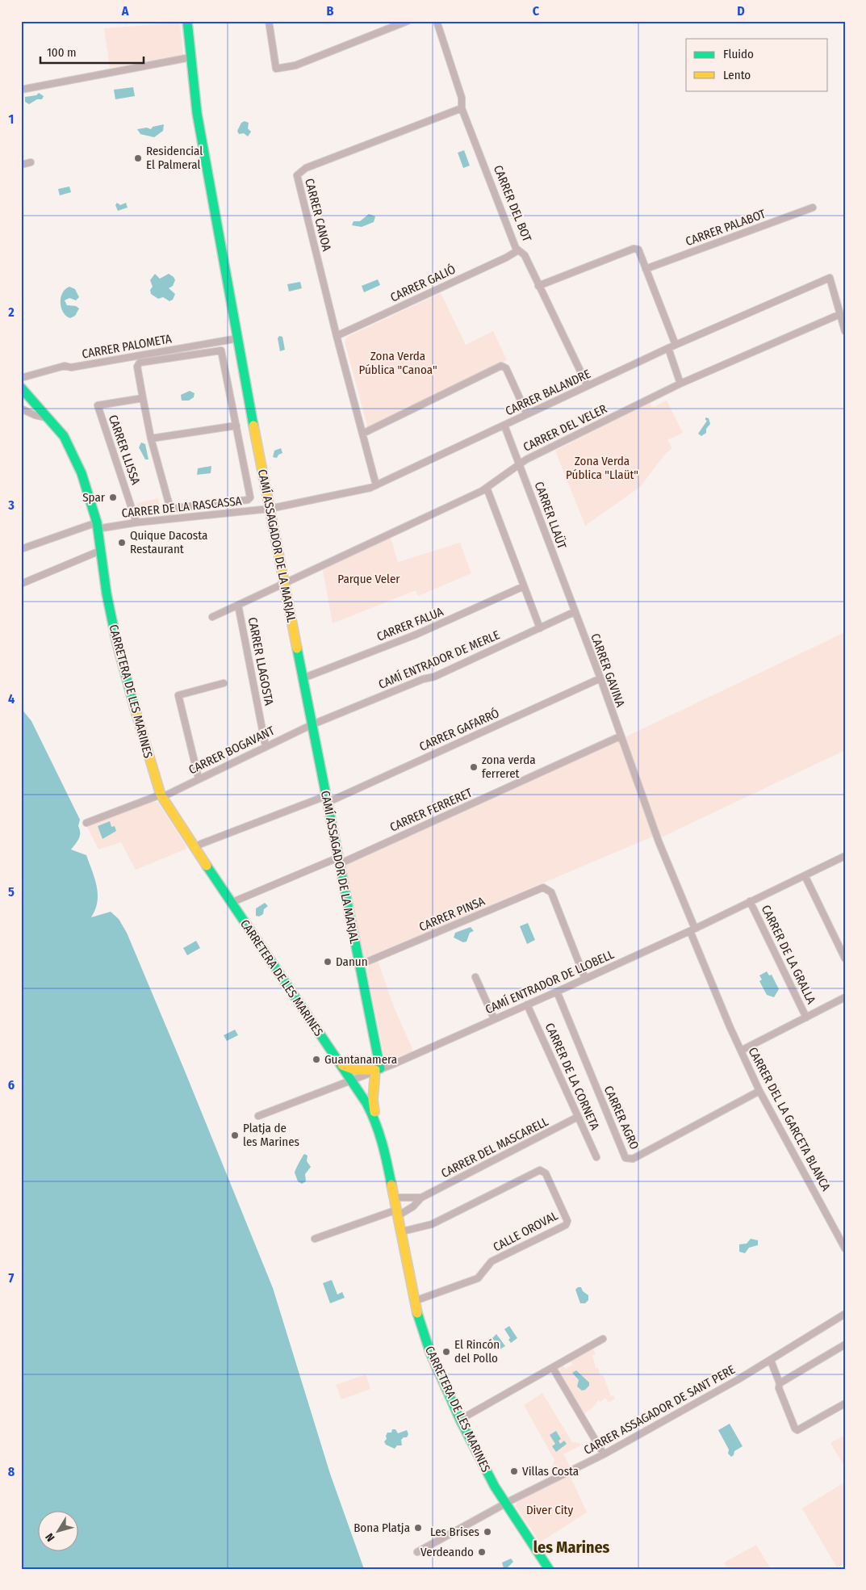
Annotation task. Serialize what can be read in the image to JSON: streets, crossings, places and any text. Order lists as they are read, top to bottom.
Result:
{
  "streets": {
    "main road": ["CAMÍ ASSAGADOR DE LA MARJAL", "CARRETERA DE LES MARINES"],
    "street": [
      "CARRER DEL BOT",
      "CARRER CANOA",
      "CARRER PALABOT",
      "CARRER GALIÓ",
      "CARRER PALOMETA",
      "CARRER BALANDRE",
      "CARRER DEL VELER",
      "CARRER LLISSA",
      "CARRER DE LA RASCASSA",
      "CARRER LLAÜT",
      "CARRER FALUA",
      "CAMÍ ENTRADOR DE MERLE",
      "CARRER LLAGOSTA",
      "CARRER GAVINA",
      "CARRER GAFARRÓ",
      "CARRER BOGAVANT",
      "CARRER FERRERET",
      "CARRER PINSA",
      "CARRER DE LA GRALLA",
      "CAMÍ ENTRADOR DE LLOBELL",
      "CARRER DE LA CORNETA",
      "CARRER AGRO",
      "CARRER DEL LA GARCETA BLANCA",
      "CARRER DEL MASCARELL",
      "CALLE OROVAL",
      "CARRER ASSAGADOR DE SANT PERE"
    ]
  },
  "crossings": [
    ["CARRER DEL BOT", "CARRER CANOA"],
    ["CARRER DEL BOT", "CARRER GALIÓ"],
    ["CARRER DEL BOT", "CARRER BALANDRE"],
    ["CARRER CANOA", "CARRER GALIÓ"],
    ["CARRER CANOA", "CARRER BALANDRE"],
    ["CARRER PALOMETA", "CAMÍ ASSAGADOR DE LA MARJAL"],
    ["CARRER BALANDRE", "CARRER DEL VELER"],
    ["CARRER BALANDRE", "CARRER DE LA RASCASSA"],
    ["CARRER BALANDRE", "CARRER LLAÜT"],
    ["CARRER BALANDRE", "CAMÍ ASSAGADOR DE LA MARJAL"],
    ["CARRER DEL VELER", "CARRER LLAÜT"],
    ["CARRER DEL VELER", "CAMÍ ASSAGADOR DE LA MARJAL"],
    ["CARRER DEL VELER", "CARRER LLAGOSTA"],
    ["CARRER LLISSA", "CARRER DE LA RASCASSA"],
    ["CARRER DE LA RASCASSA", "CAMÍ ASSAGADOR DE LA MARJAL"],
    ["CARRER DE LA RASCASSA", "CARRETERA DE LES MARINES"],
    ["CARRER LLAÜT", "CAMÍ ENTRADOR DE MERLE"],
    ["CARRER LLAÜT", "CARRER GAVINA"],
    ["CAMÍ ASSAGADOR DE LA MARJAL", "CARRER FALUA"],
    ["CAMÍ ASSAGADOR DE LA MARJAL", "CAMÍ ENTRADOR DE MERLE"],
    ["CAMÍ ASSAGADOR DE LA MARJAL", "CARRER LLAGOSTA"],
    ["CAMÍ ASSAGADOR DE LA MARJAL", "CARRETERA DE LES MARINES"],
    ["CAMÍ ASSAGADOR DE LA MARJAL", "CARRER GAFARRÓ"],
    ["CAMÍ ASSAGADOR DE LA MARJAL", "CARRER BOGAVANT"],
    ["CAMÍ ASSAGADOR DE LA MARJAL", "CARRER FERRERET"],
    ["CAMÍ ASSAGADOR DE LA MARJAL", "CARRER PINSA"],
    ["CAMÍ ASSAGADOR DE LA MARJAL", "CAMÍ ENTRADOR DE LLOBELL"],
    ["CAMÍ ENTRADOR DE MERLE", "CARRER GAVINA"],
    ["CAMÍ ENTRADOR DE MERLE", "CARRER BOGAVANT"],
    ["CARRER LLAGOSTA", "CARRER BOGAVANT"],
    ["CARRER GAVINA", "CARRER GAFARRÓ"],
    ["CARRER GAVINA", "CARRER FERRERET"],
    ["CARRER GAVINA", "CAMÍ ENTRADOR DE LLOBELL"],
    ["CARRER GAVINA", "CARRER DEL LA GARCETA BLANCA"],
    ["CARRETERA DE LES MARINES", "CARRER GAFARRÓ"],
    ["CARRETERA DE LES MARINES", "CARRER BOGAVANT"],
    ["CARRETERA DE LES MARINES", "CARRER FERRERET"],
    ["CARRETERA DE LES MARINES", "CAMÍ ENTRADOR DE LLOBELL"],
    ["CARRETERA DE LES MARINES", "CARRER DEL MASCARELL"],
    ["CARRETERA DE LES MARINES", "CALLE OROVAL"],
    ["CARRETERA DE LES MARINES", "CARRER ASSAGADOR DE SANT PERE"],
    ["CARRER PINSA", "CAMÍ ENTRADOR DE LLOBELL"],
    ["CARRER DE LA GRALLA", "CAMÍ ENTRADOR DE LLOBELL"],
    ["CARRER DE LA GRALLA", "CARRER DEL LA GARCETA BLANCA"],
    ["CAMÍ ENTRADOR DE LLOBELL", "CARRER DE LA CORNETA"],
    ["CAMÍ ENTRADOR DE LLOBELL", "CARRER AGRO"],
    ["CAMÍ ENTRADOR DE LLOBELL", "CARRER DEL LA GARCETA BLANCA"],
    ["CARRER DE LA CORNETA", "CARRER DEL MASCARELL"],
    ["CARRER AGRO", "CARRER DEL LA GARCETA BLANCA"]
  ],
  "districts": ["les Marines"],
  "parks": [
    "Zona Verda Pública \"Canoa\"",
    "Zona Verda Pública \"Llaüt\"",
    "Parque Veler",
    "Diver City"
  ],
  "places": [
    "Residencial El Palmeral",
    "Spar",
    "Quique Dacosta Restaurant",
    "zona verda ferreret",
    "Danun",
    "Guantanamera",
    "Platja de les Marines",
    "El Rincón del Pollo",
    "Villas Costa",
    "Bona Platja",
    "Les Brises",
    "Verdeando"
  ],
  "legend": ["Fluido", "Lento"],
  "scale_bar": "100 m",
  "north": "bottom left",
  "grid": {
    "columns": [
      "A",
      "B",
      "C",
      "D"
    ],
    "rows": [
      "1",
      "2",
      "3",
      "4",
      "5",
      "6",
      "7",
      "8"
    ]
  }
}
